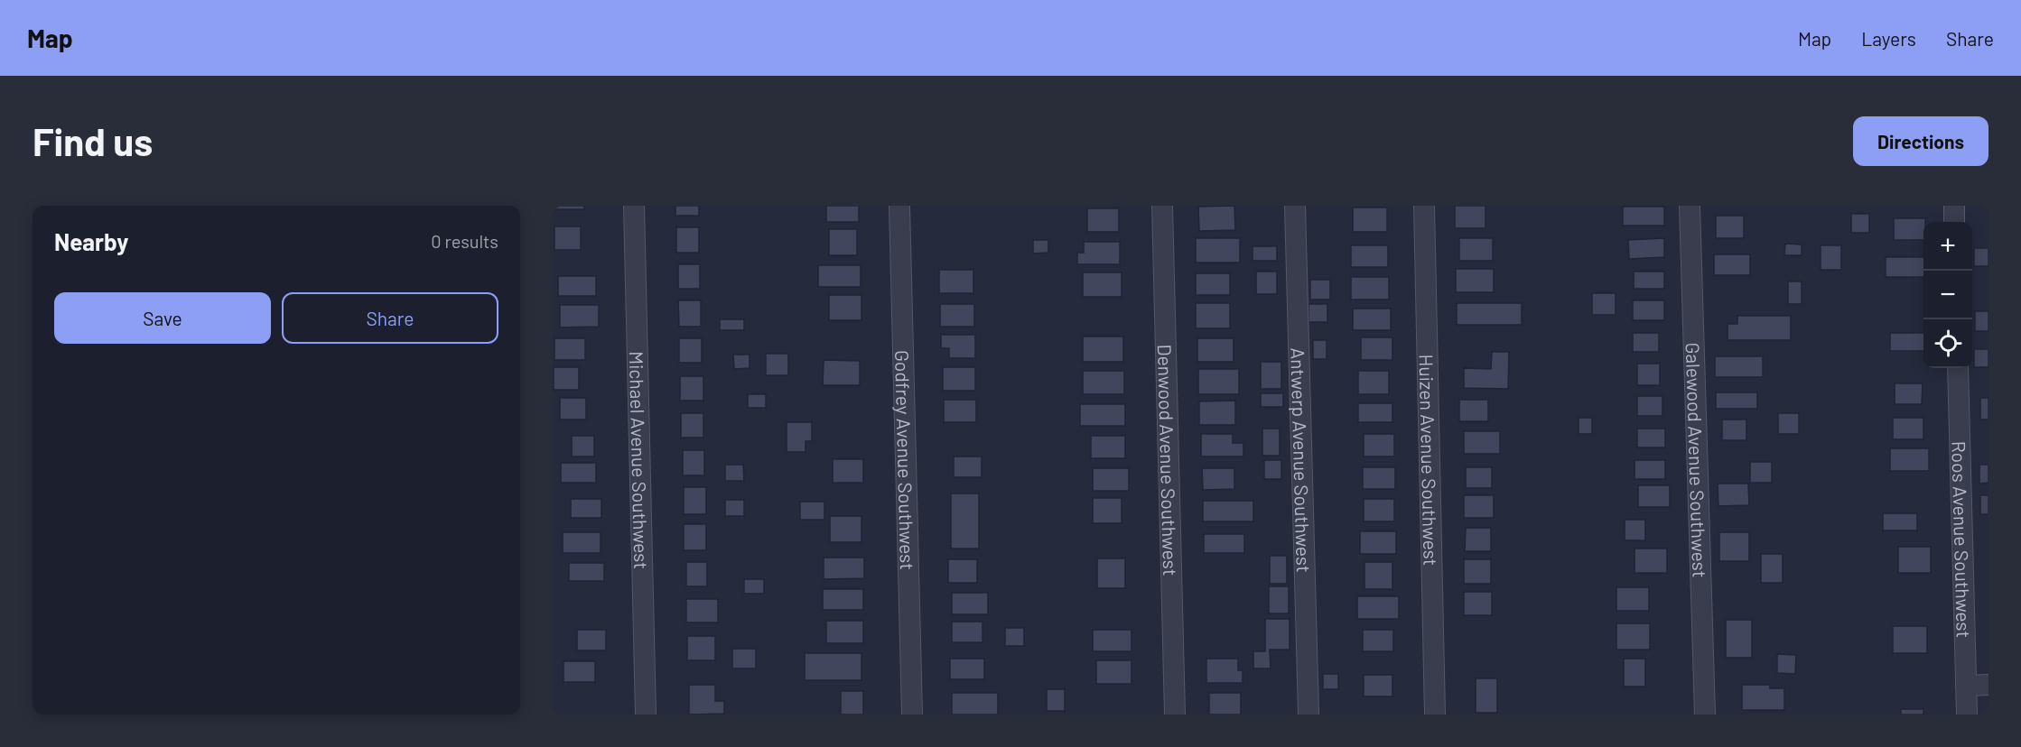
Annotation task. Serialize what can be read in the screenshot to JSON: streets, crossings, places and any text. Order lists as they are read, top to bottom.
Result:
{
  "streets": {
    "street": [
      "Michael Avenue Southwest",
      "Godfrey Avenue Southwest",
      "Denwood Avenue Southwest",
      "Antwerp Avenue Southwest",
      "Huizen Avenue Southwest",
      "Galewood Avenue Southwest",
      "Roos Avenue Southwest"
    ]
  },
  "page": {
    "header": "Map",
    "nav": ["Map", "Layers", "Share"],
    "buttons": [
      "Directions",
      ["Save", "Share"]
    ],
    "title": "Find us",
    "heading": ["Nearby", "0 results"],
    "map_buttons": ["+", "−"]
  }
}
